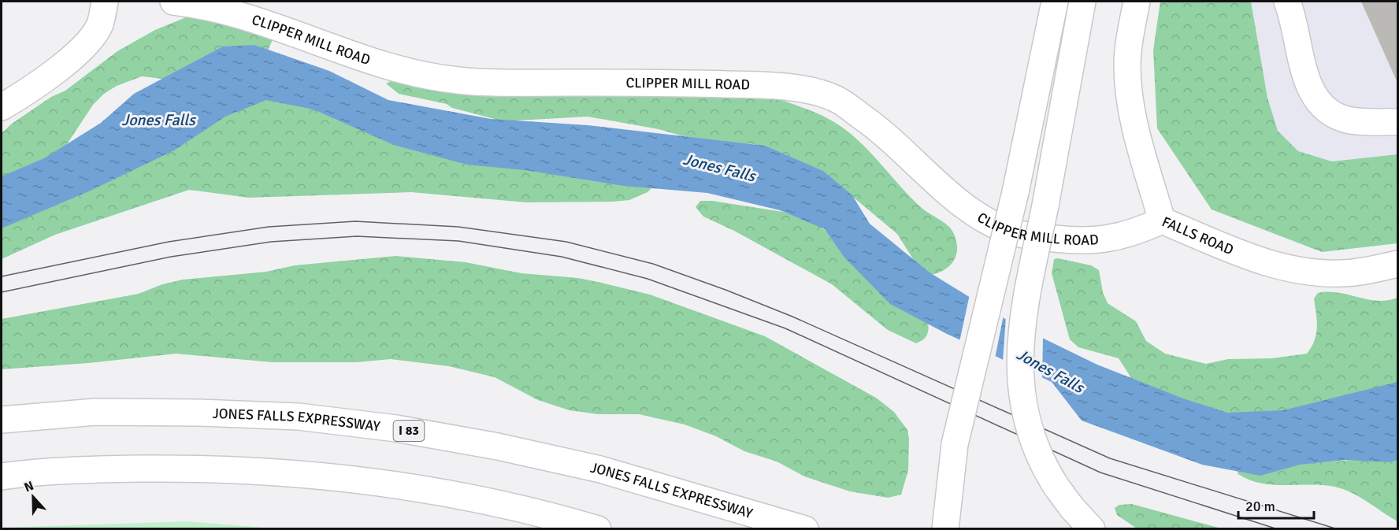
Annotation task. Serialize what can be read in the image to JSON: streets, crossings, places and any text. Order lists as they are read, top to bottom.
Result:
{
  "streets": {
    "main road": [
      "CLIPPER MILL ROAD",
      "FALLS ROAD",
      "JONES FALLS EXPRESSWAY",
      "I 83"
    ]
  },
  "crossings": [
    ["CLIPPER MILL ROAD", "FALLS ROAD"]
  ],
  "water": ["Jones Falls"],
  "scale_bar": "20 m",
  "north": "top"
}
